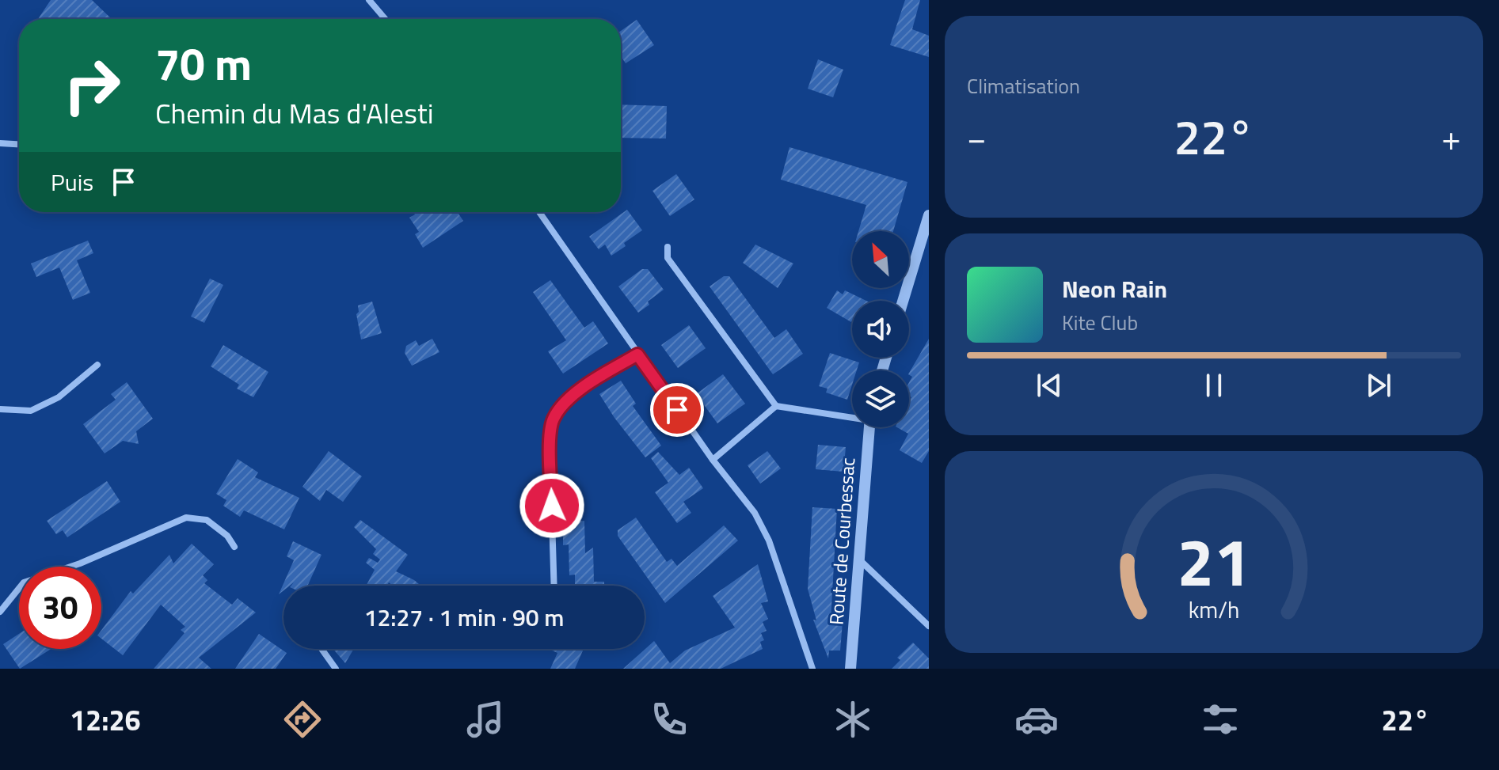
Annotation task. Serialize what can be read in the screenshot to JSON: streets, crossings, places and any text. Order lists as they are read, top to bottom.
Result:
{
  "streets": {
    "street": ["Route de Courbessac"]
  },
  "north": "top left",
  "page": {
    "tile": "Climatisation",
    "turn": ["70 m", "Chemin du Mas d'Alesti"],
    "heat": ["−", "22°", "+"],
    "then": "Puis",
    "song": ["Neon Rain", "Kite Club"],
    "limit": "30",
    "trip": "12:27 · 1 min · 90 m",
    "tabs": ["12:26", "22°"],
    "gauge": ["21", "km/h"]
  }
}
